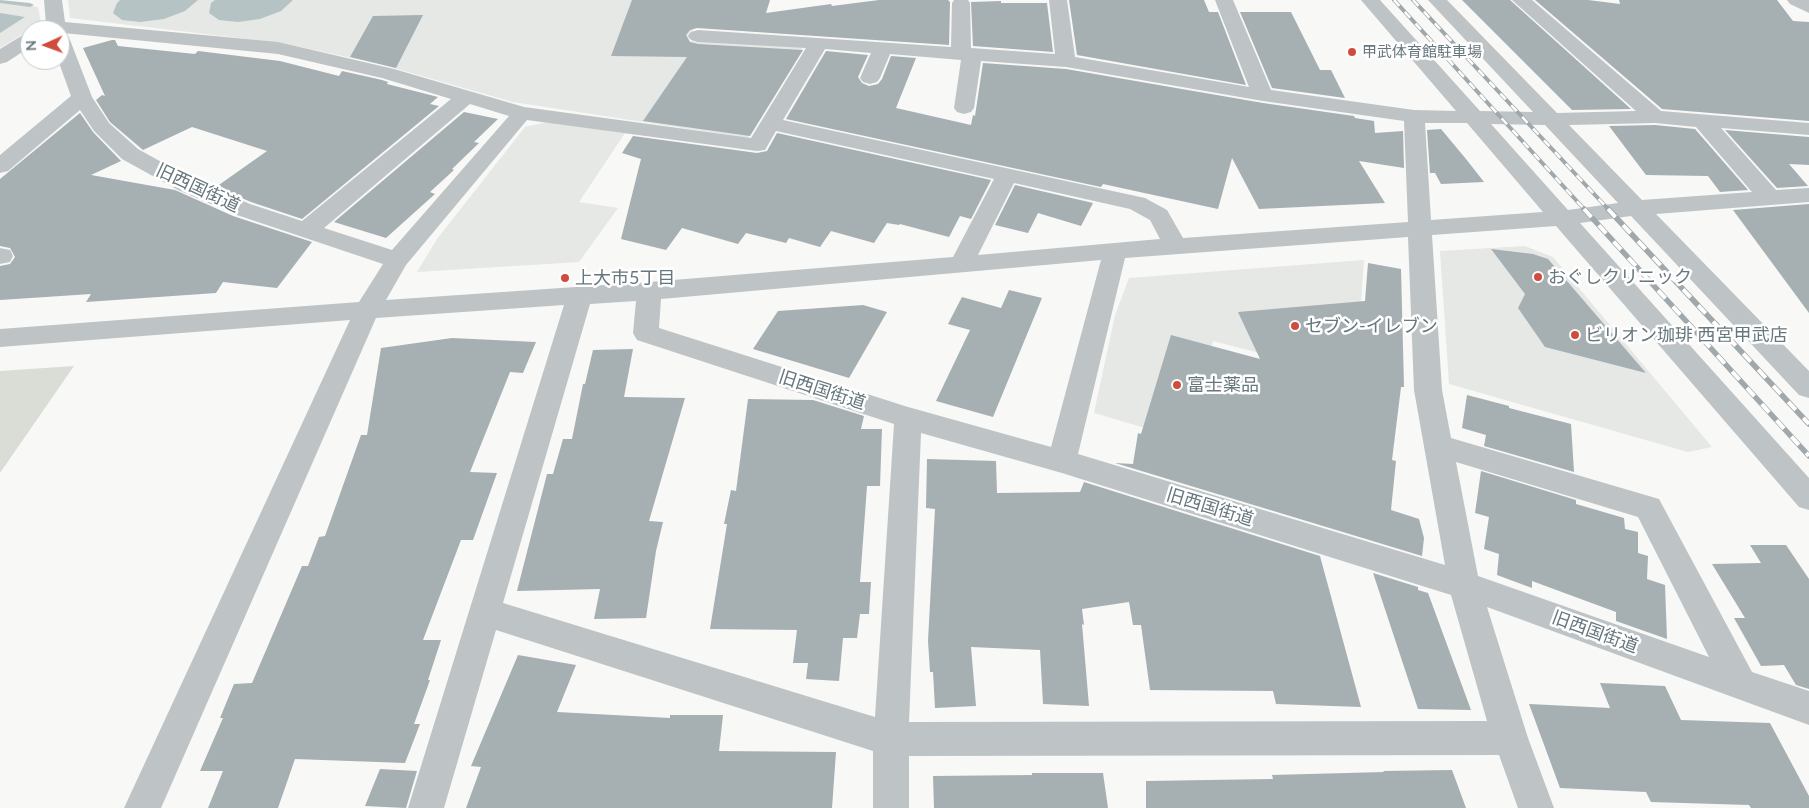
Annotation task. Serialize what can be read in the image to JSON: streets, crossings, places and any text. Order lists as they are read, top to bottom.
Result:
{
  "streets": {
    "street": ["旧西国街道"]
  },
  "places": [
    "甲武体育館駐車場",
    "おぐしクリニック",
    "上大市5丁目",
    "セブン-イレブン",
    "ビリオン珈琲 西宮甲武店",
    "富士薬品"
  ],
  "north": "left"
}
